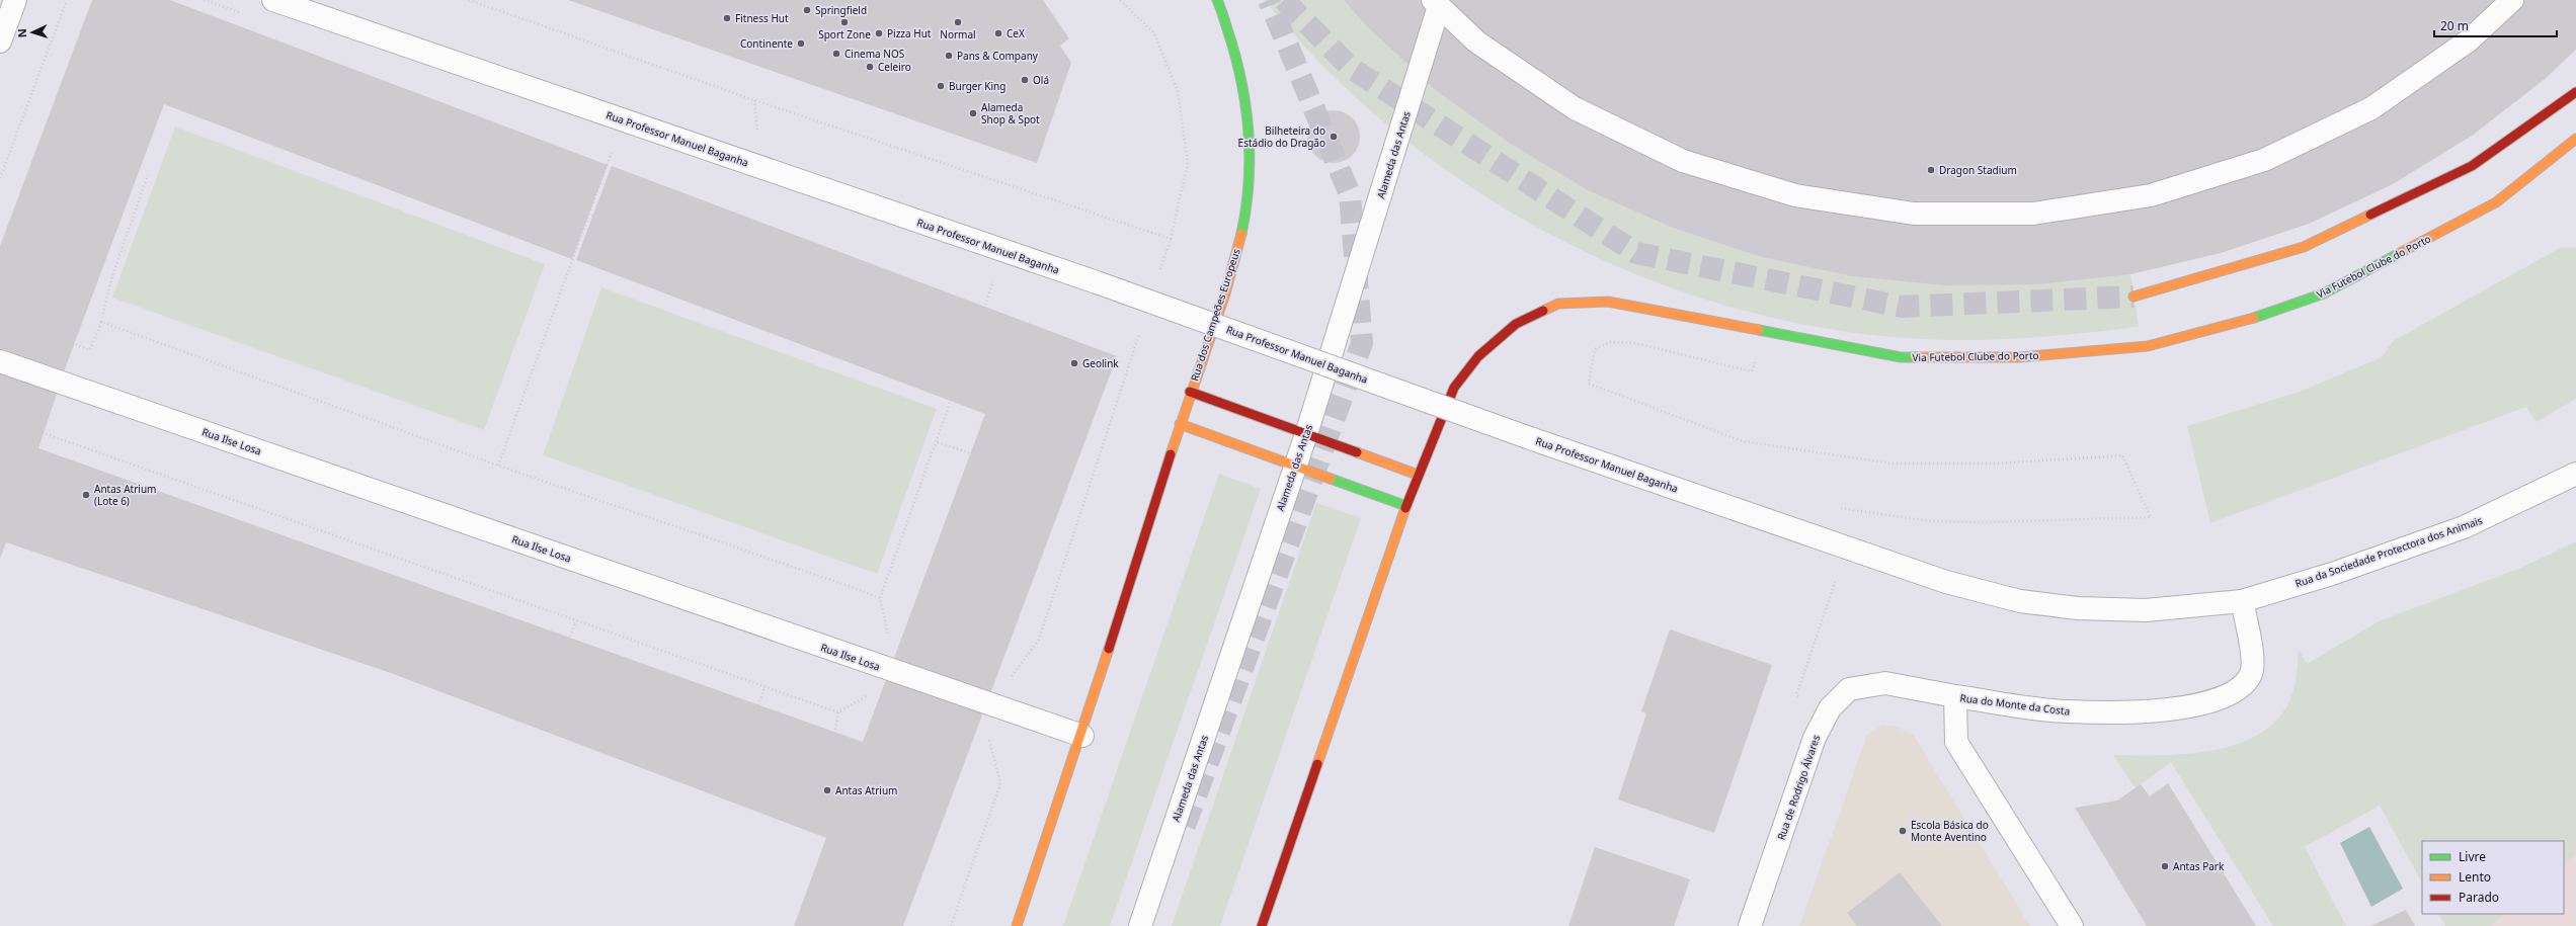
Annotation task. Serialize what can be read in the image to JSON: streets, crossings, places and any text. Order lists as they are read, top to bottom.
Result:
{
  "streets": {
    "main road": ["Via Futebol Clube do Porto", "Rua dos Campeões Europeus"],
    "street": [
      "Rua Professor Manuel Baganha",
      "Alameda das Antas",
      "Rua Ilse Losa",
      "Rua da Sociedade Protectora dos Animais",
      "Rua do Monte da Costa",
      "Rua de Rodrigo Álvares"
    ]
  },
  "crossings": [
    ["Rua Professor Manuel Baganha", "Rua da Sociedade Protectora dos Animais"],
    ["Rua Professor Manuel Baganha", "Rua do Monte da Costa"],
    ["Rua da Sociedade Protectora dos Animais", "Rua do Monte da Costa"],
    ["Rua do Monte da Costa", "Rua de Rodrigo Álvares"]
  ],
  "places": [
    "Springfield",
    "Fitness Hut",
    "Sport Zone",
    "Normal",
    "Pizza Hut",
    "CeX",
    "Continente",
    "Cinema NOS",
    "Pans & Company",
    "Celeiro",
    "Olá",
    "Burger King",
    "Alameda Shop & Spot",
    "Bilheteira do Estádio do Dragão",
    "Dragon Stadium",
    "Geolink",
    "Antas Atrium (Lote 6)",
    "Antas Atrium",
    "Escola Básica do Monte Aventino",
    "Antas Park"
  ],
  "legend": ["Livre", "Lento", "Parado"],
  "scale_bar": "20 m",
  "north": "left"
}
